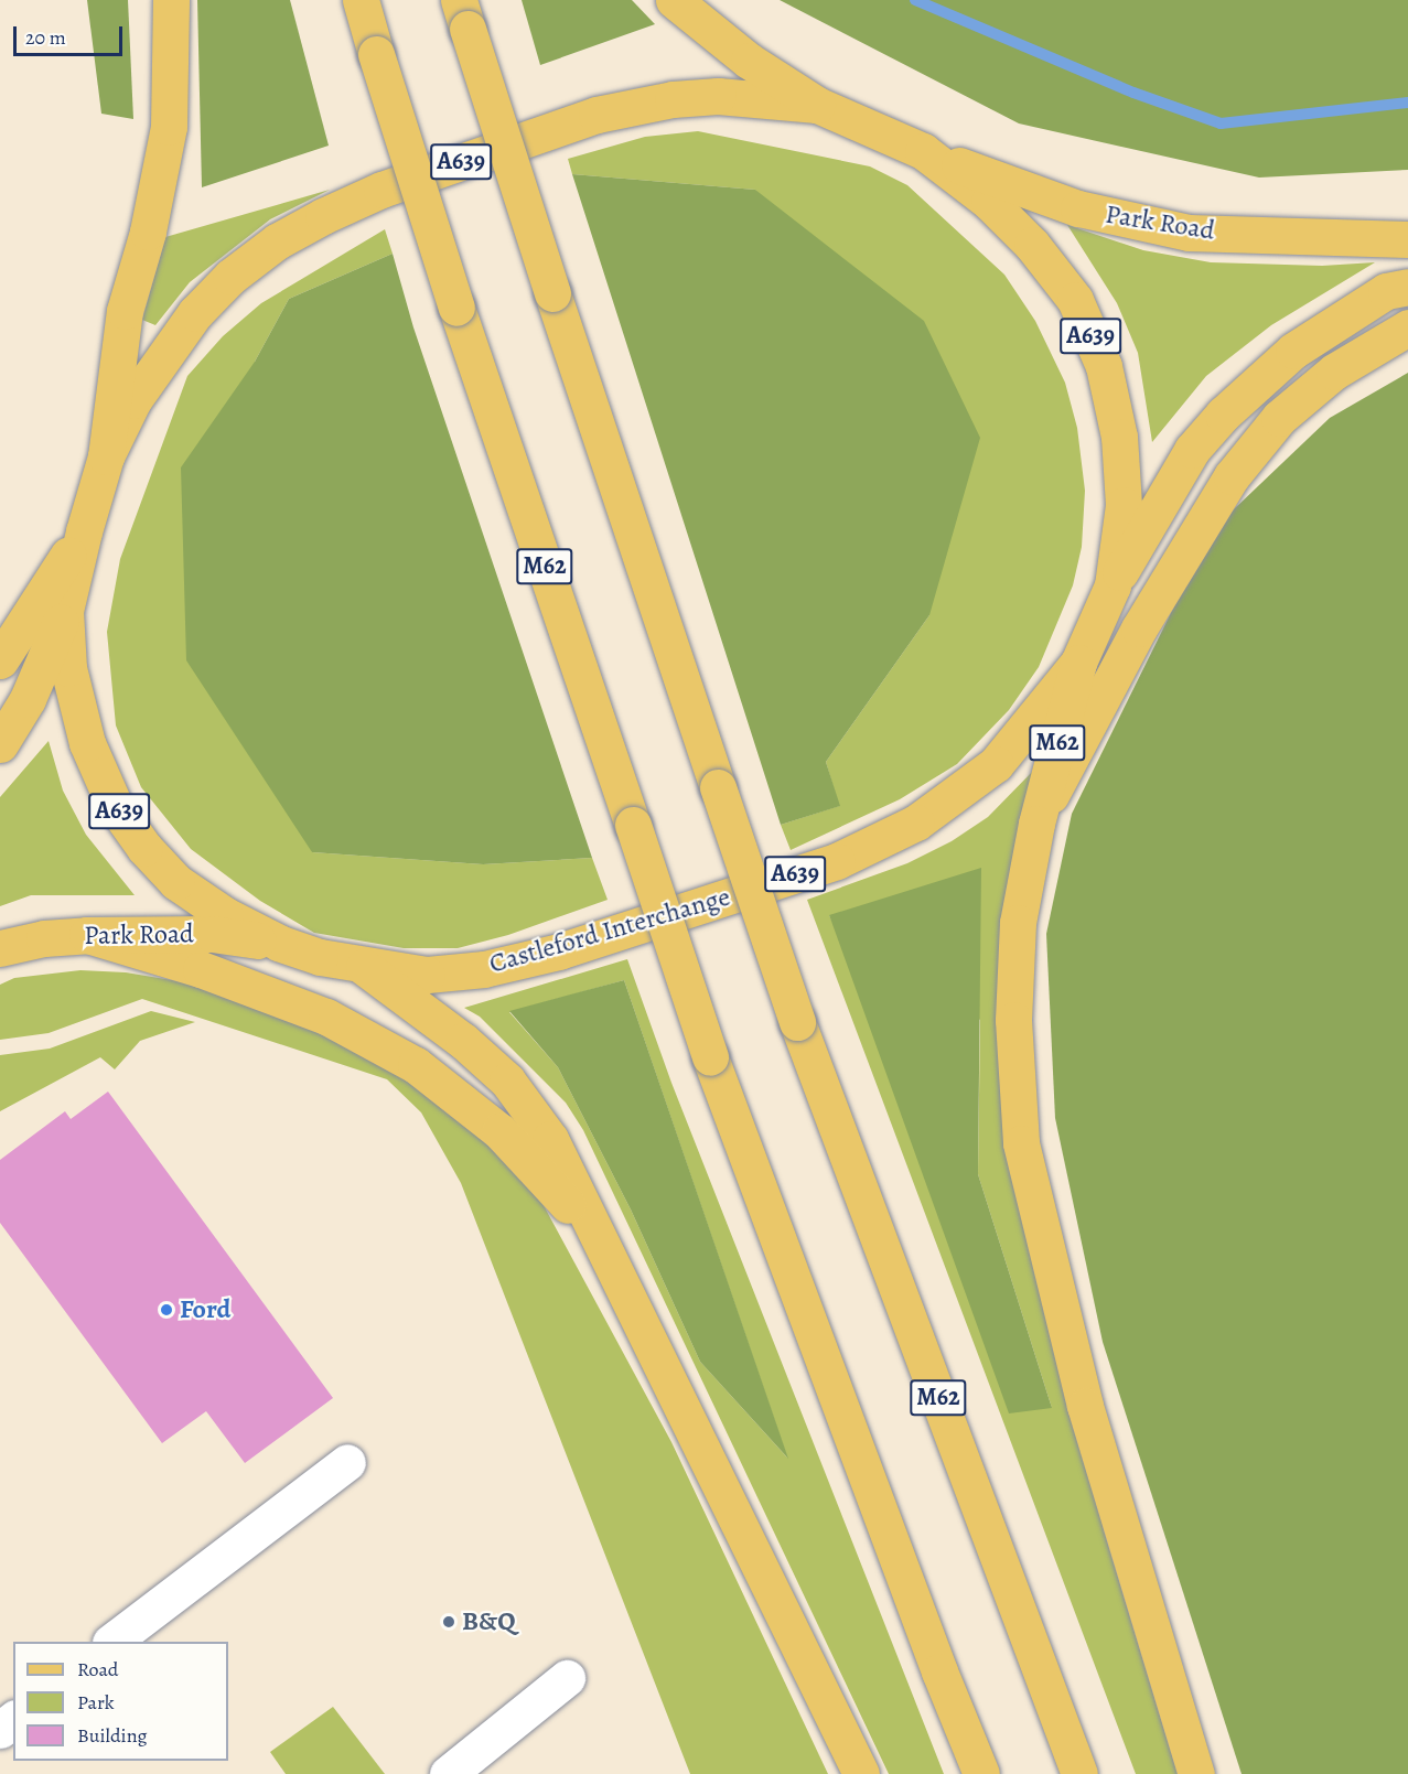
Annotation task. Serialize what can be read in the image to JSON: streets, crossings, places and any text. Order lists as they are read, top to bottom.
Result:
{
  "streets": {
    "main road": [
      "A639",
      "Park Road",
      "M62",
      "Castleford Interchange"
    ]
  },
  "crossings": [
    ["A639", "Castleford Interchange"],
    ["Park Road", "Castleford Interchange"],
    ["M62", "Castleford Interchange"]
  ],
  "places": ["Ford", "B&Q"],
  "legend": ["Road", "Park", "Building"],
  "scale_bar": "20 m"
}
